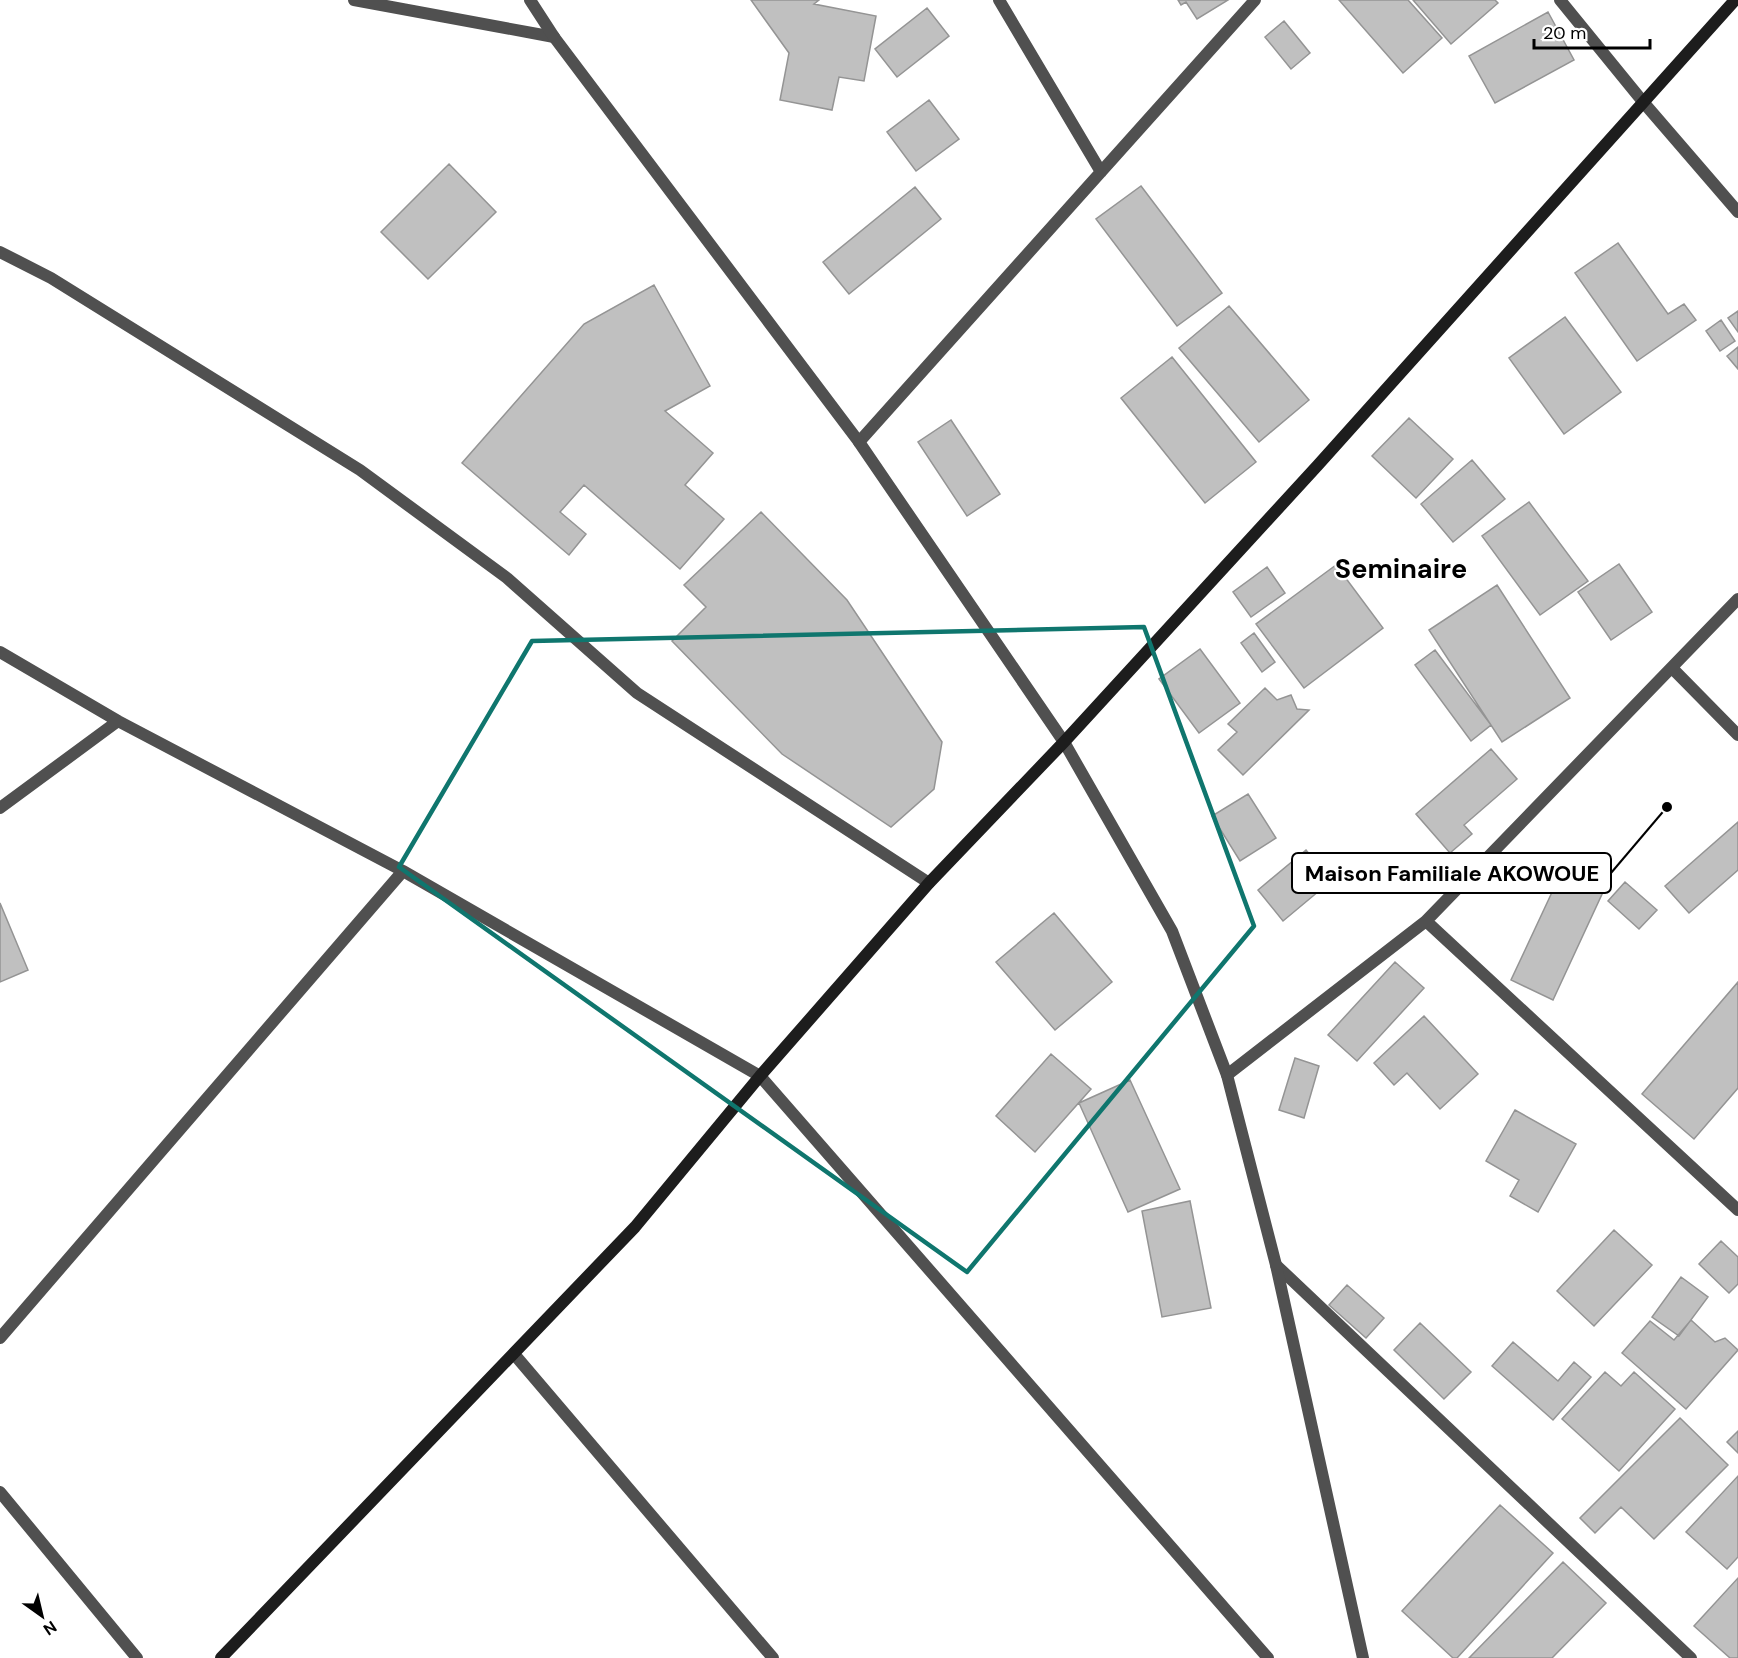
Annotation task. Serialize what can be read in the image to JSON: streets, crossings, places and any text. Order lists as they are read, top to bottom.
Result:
{
  "districts": ["Seminaire"],
  "places": ["Maison Familiale AKOWOUE"],
  "scale_bar": "20 m",
  "north": "bottom right"
}
